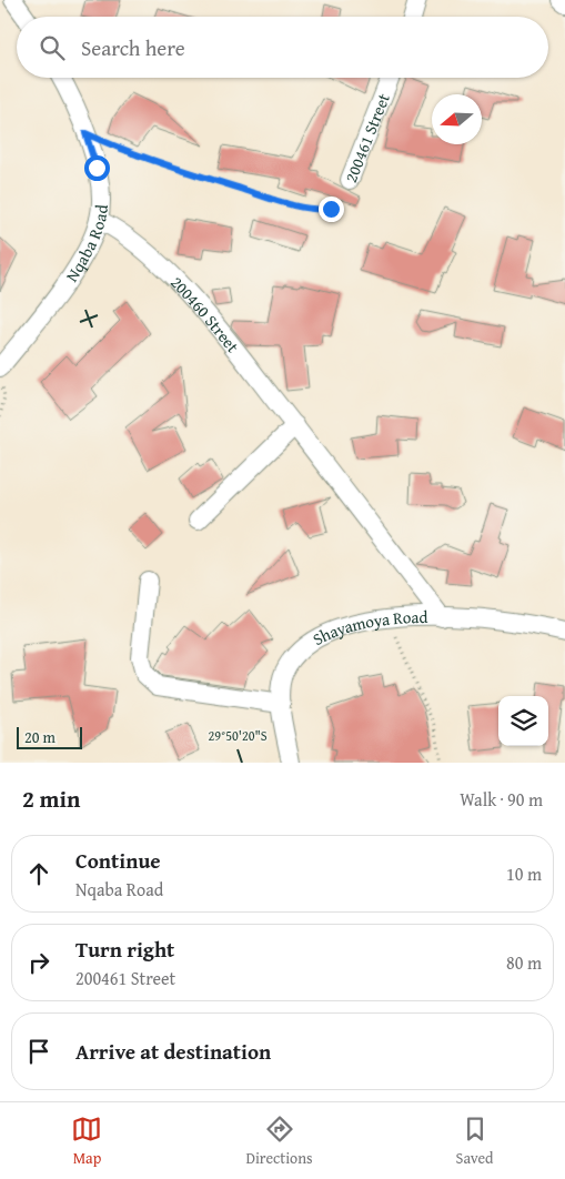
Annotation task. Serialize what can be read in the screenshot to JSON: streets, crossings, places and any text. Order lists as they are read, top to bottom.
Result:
{
  "streets": {
    "street": [
      "200461 Street",
      "Nqaba Road",
      "200460 Street",
      "Shayamoya Road"
    ]
  },
  "crossings": [
    ["200461 Street", "Nqaba Road"],
    ["Nqaba Road", "200460 Street"],
    ["200460 Street", "Shayamoya Road"]
  ],
  "scale_bar": "20 m",
  "north": "left",
  "page": {
    "search": "Search here",
    "scale": "20 m",
    "heading": ["2 min", "Walk · 90 m"],
    "list": [
      ["Continue", "Nqaba Road", "10 m"],
      ["Turn right", "200461 Street", "80 m"],
      "Arrive at destination"
    ],
    "nav": ["Map", "Directions", "Saved"]
  },
  "coordinates": ["29°50'20\"S"]
}
